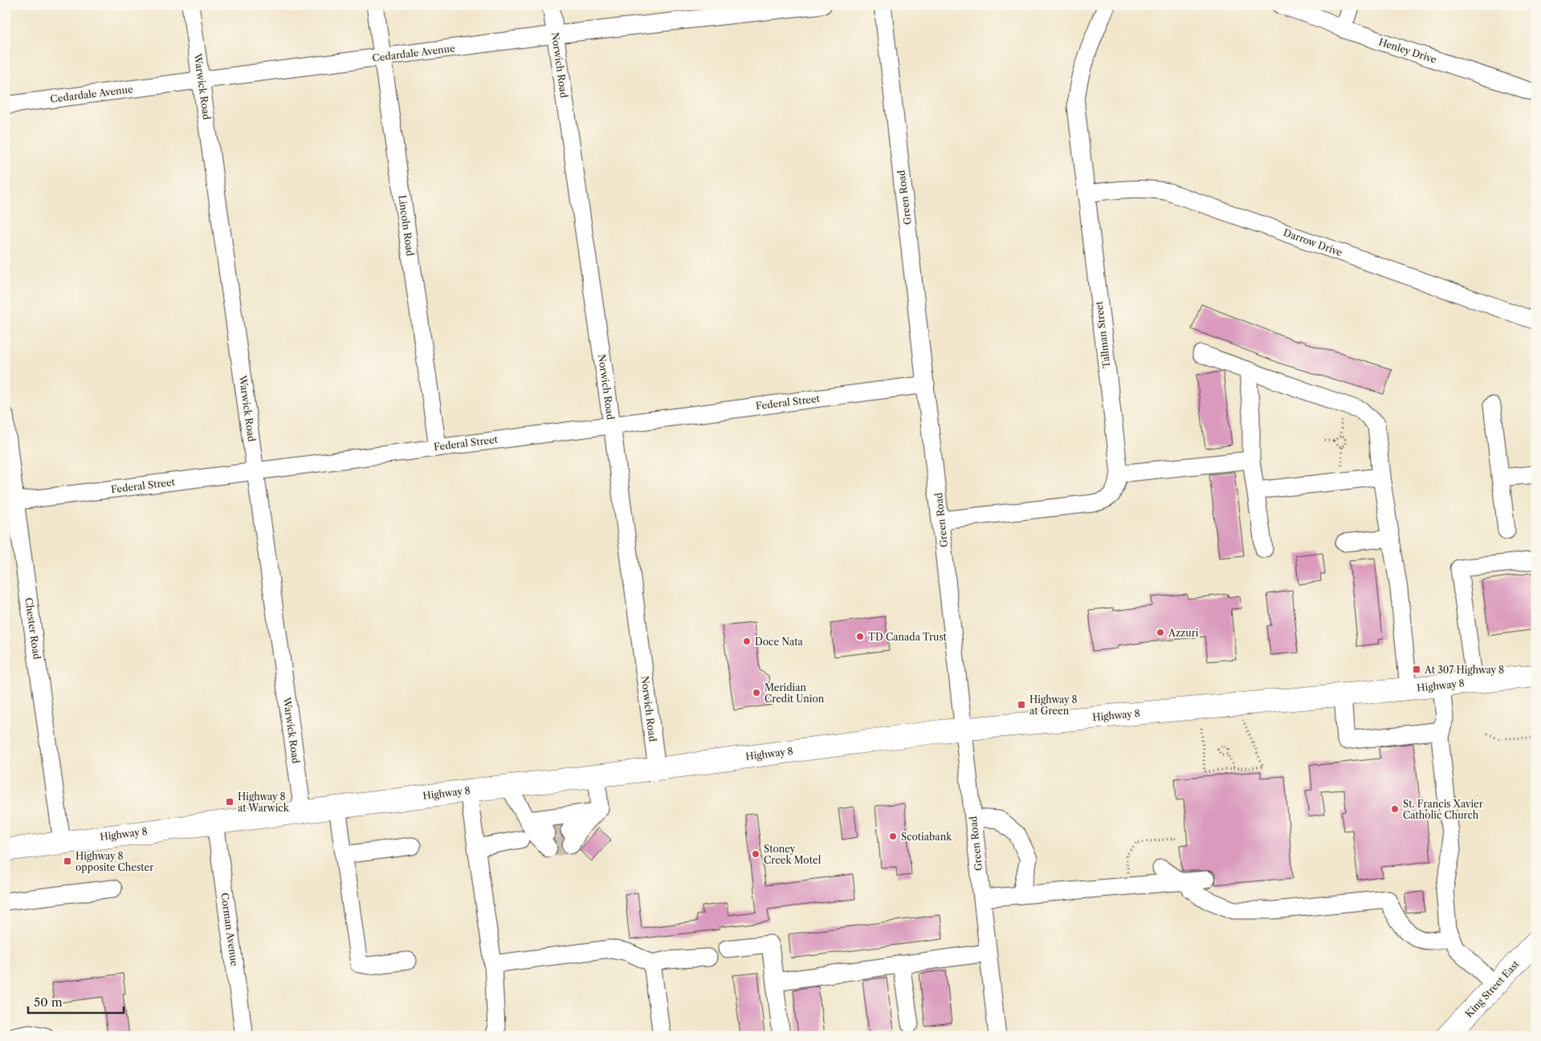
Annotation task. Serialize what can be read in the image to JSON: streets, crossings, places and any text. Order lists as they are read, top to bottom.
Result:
{
  "streets": {
    "main road": ["Highway 8", "King Street East"],
    "street": [
      "Henley Drive",
      "Cedardale Avenue",
      "Norwich Road",
      "Warwick Road",
      "Green Road",
      "Lincoln Road",
      "Darrow Drive",
      "Tallman Street",
      "Federal Street",
      "Chester Road",
      "Corman Avenue"
    ]
  },
  "crossings": [
    ["Cedardale Avenue", "Norwich Road"],
    ["Cedardale Avenue", "Warwick Road"],
    ["Cedardale Avenue", "Lincoln Road"],
    ["Norwich Road", "Federal Street"],
    ["Norwich Road", "Highway 8"],
    ["Warwick Road", "Federal Street"],
    ["Warwick Road", "Highway 8"],
    ["Green Road", "Tallman Street"],
    ["Green Road", "Federal Street"],
    ["Green Road", "Highway 8"],
    ["Lincoln Road", "Federal Street"],
    ["Darrow Drive", "Tallman Street"],
    ["Federal Street", "Chester Road"],
    ["Chester Road", "Highway 8"],
    ["Highway 8", "Corman Avenue"]
  ],
  "places": {
    "other": [
      "Azzuri",
      "TD Canada Trust",
      "Doce Nata",
      "Meridian Credit Union",
      "St. Francis Xavier Catholic Church",
      "Scotiabank",
      "Stoney Creek Motel"
    ],
    "transit": [
      "At 307 Highway 8",
      "Highway 8 at Green",
      "Highway 8 at Warwick",
      "Highway 8 opposite Chester"
    ]
  },
  "scale_bar": "50 m"
}
